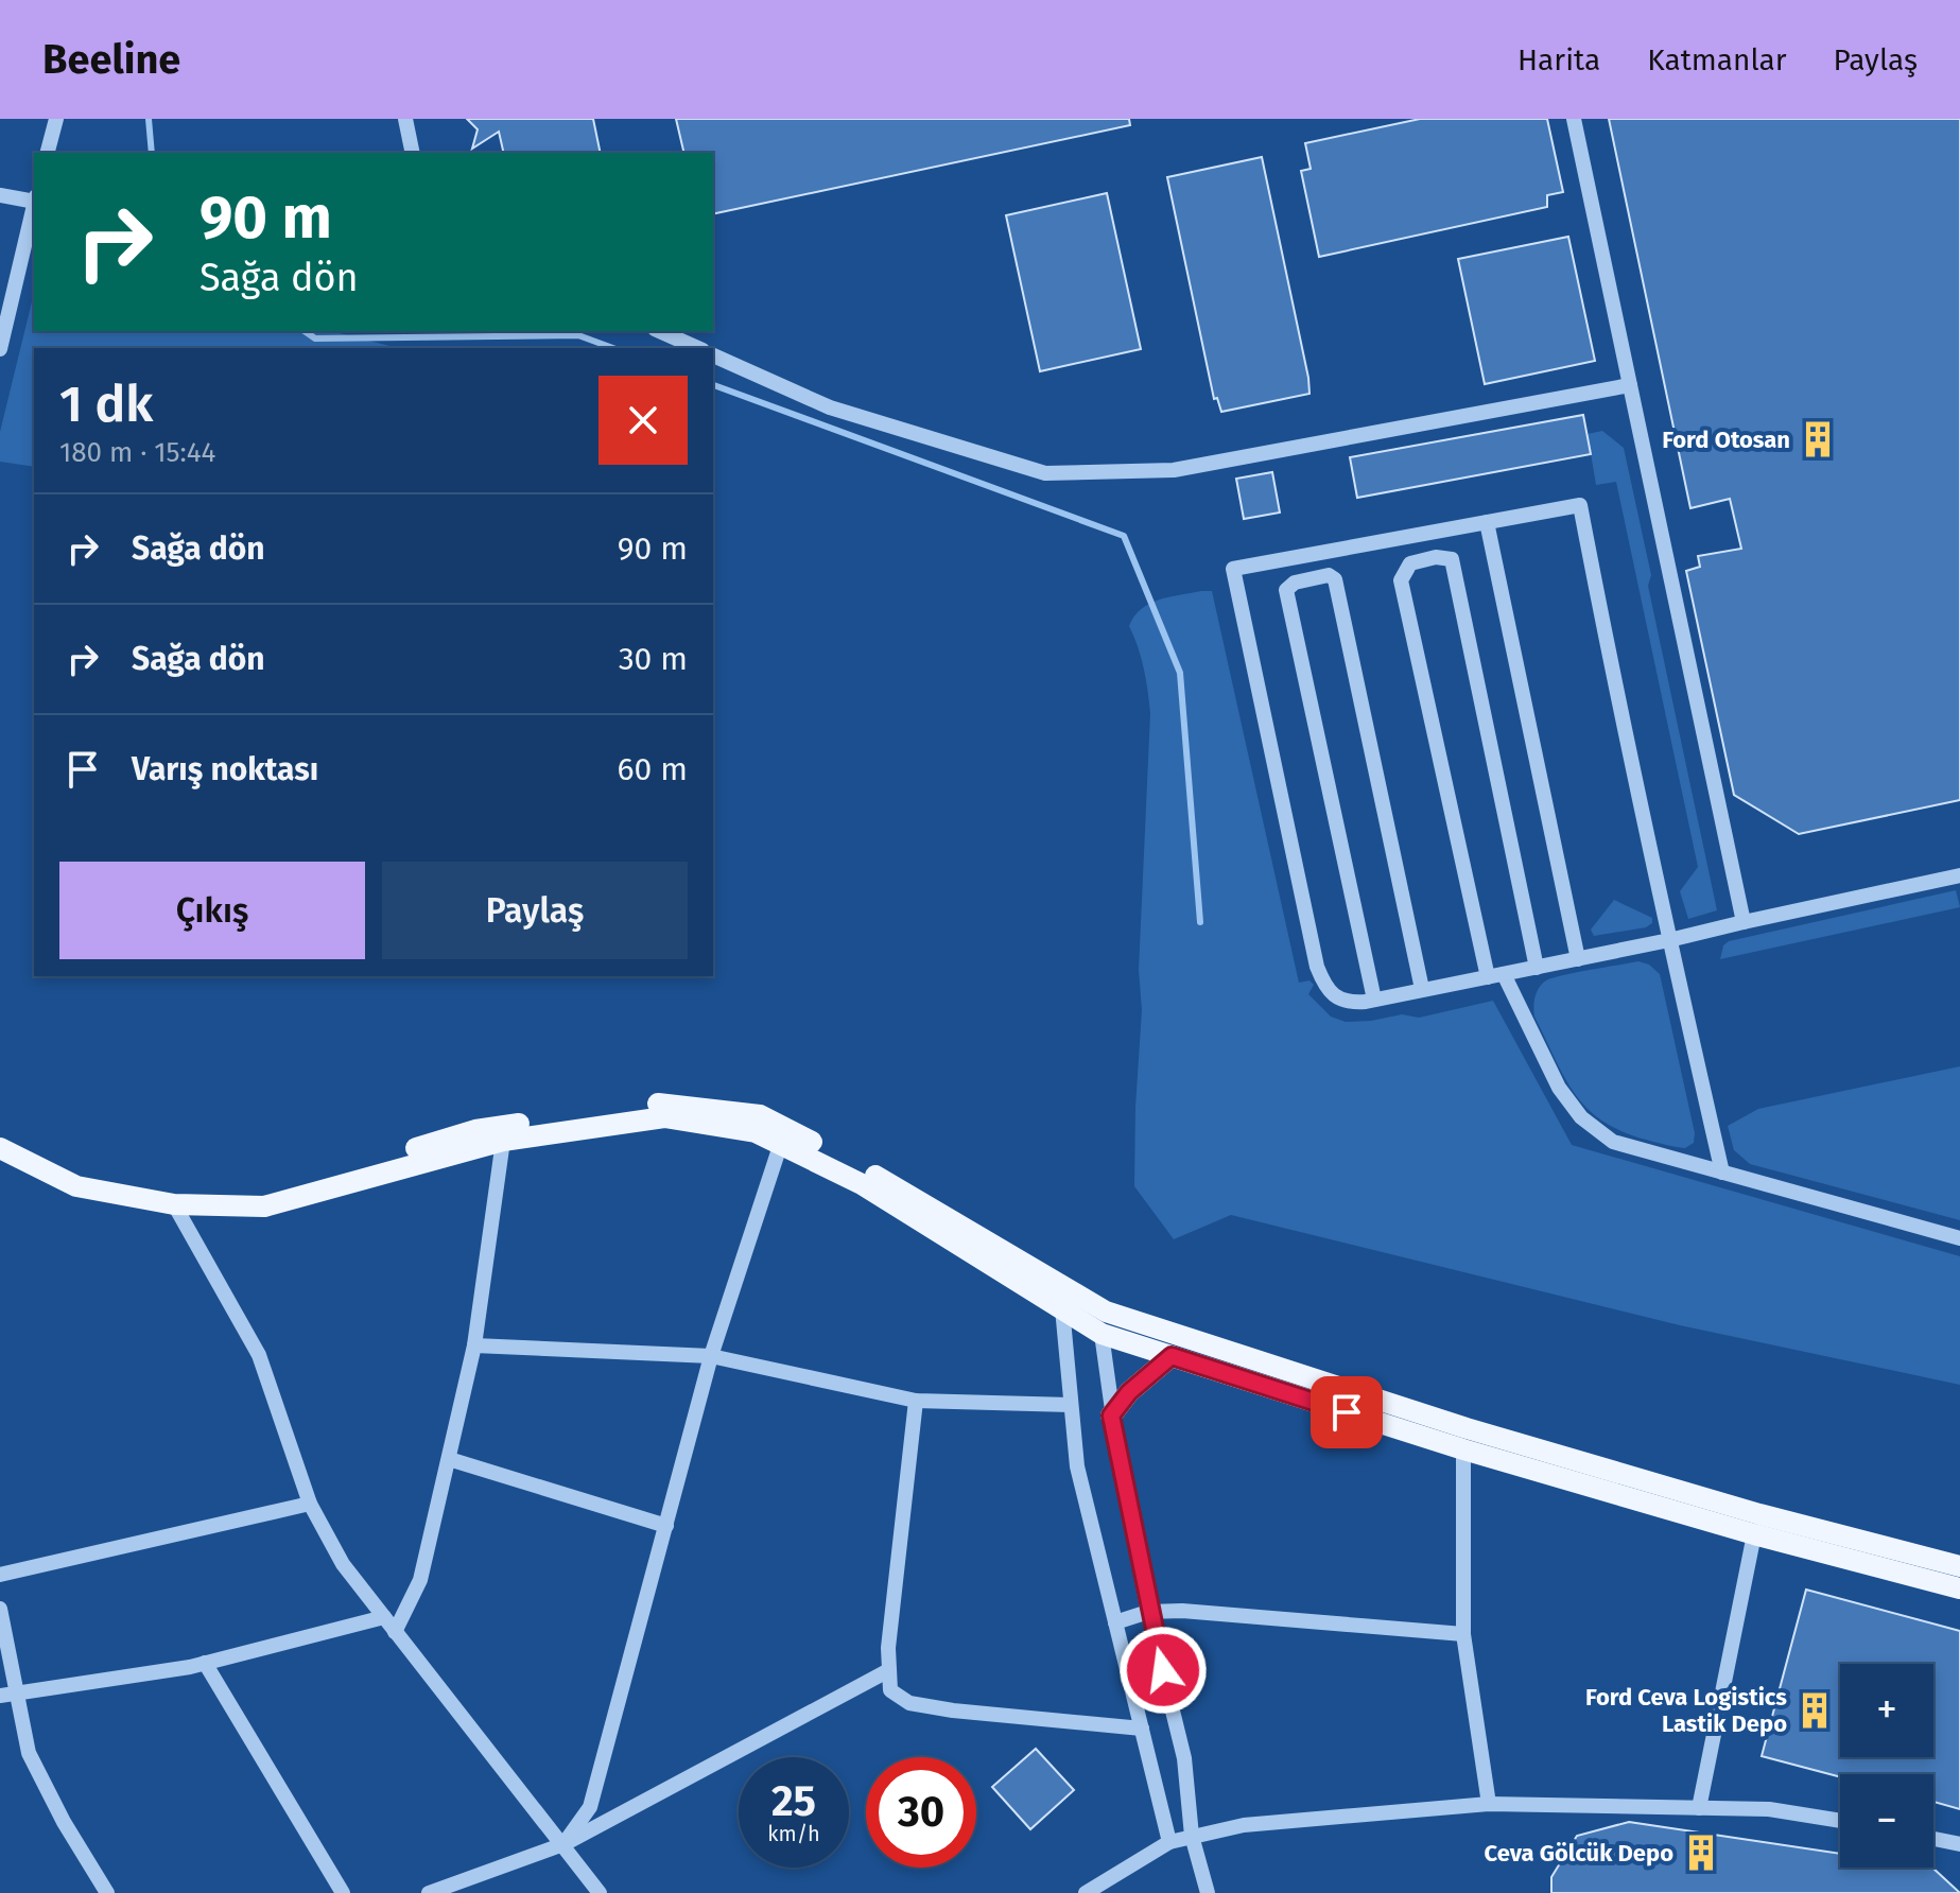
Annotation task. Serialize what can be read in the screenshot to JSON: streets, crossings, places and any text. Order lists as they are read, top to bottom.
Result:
{
  "places": {
    "building": ["Ford Otosan", "Ford Ceva Logistics Lastik Depo", "Ceva Gölcük Depo"]
  },
  "page": {
    "header": "Beeline",
    "nav": ["Harita", "Katmanlar", "Paylaş"],
    "turn": ["90 m", "Sağa dön"],
    "heading": ["1 dk", "180 m · 15:44"],
    "list": [
      {
        "name": "Sağa dön",
        "value": "90 m"
      },
      {
        "name": "Sağa dön",
        "value": "30 m"
      },
      {
        "name": "Varış noktası",
        "value": "60 m"
      }
    ],
    "buttons": ["Çıkış", "Paylaş"],
    "map_buttons": ["+", "−"],
    "speed": "25 km/h",
    "limit": "30"
  }
}
